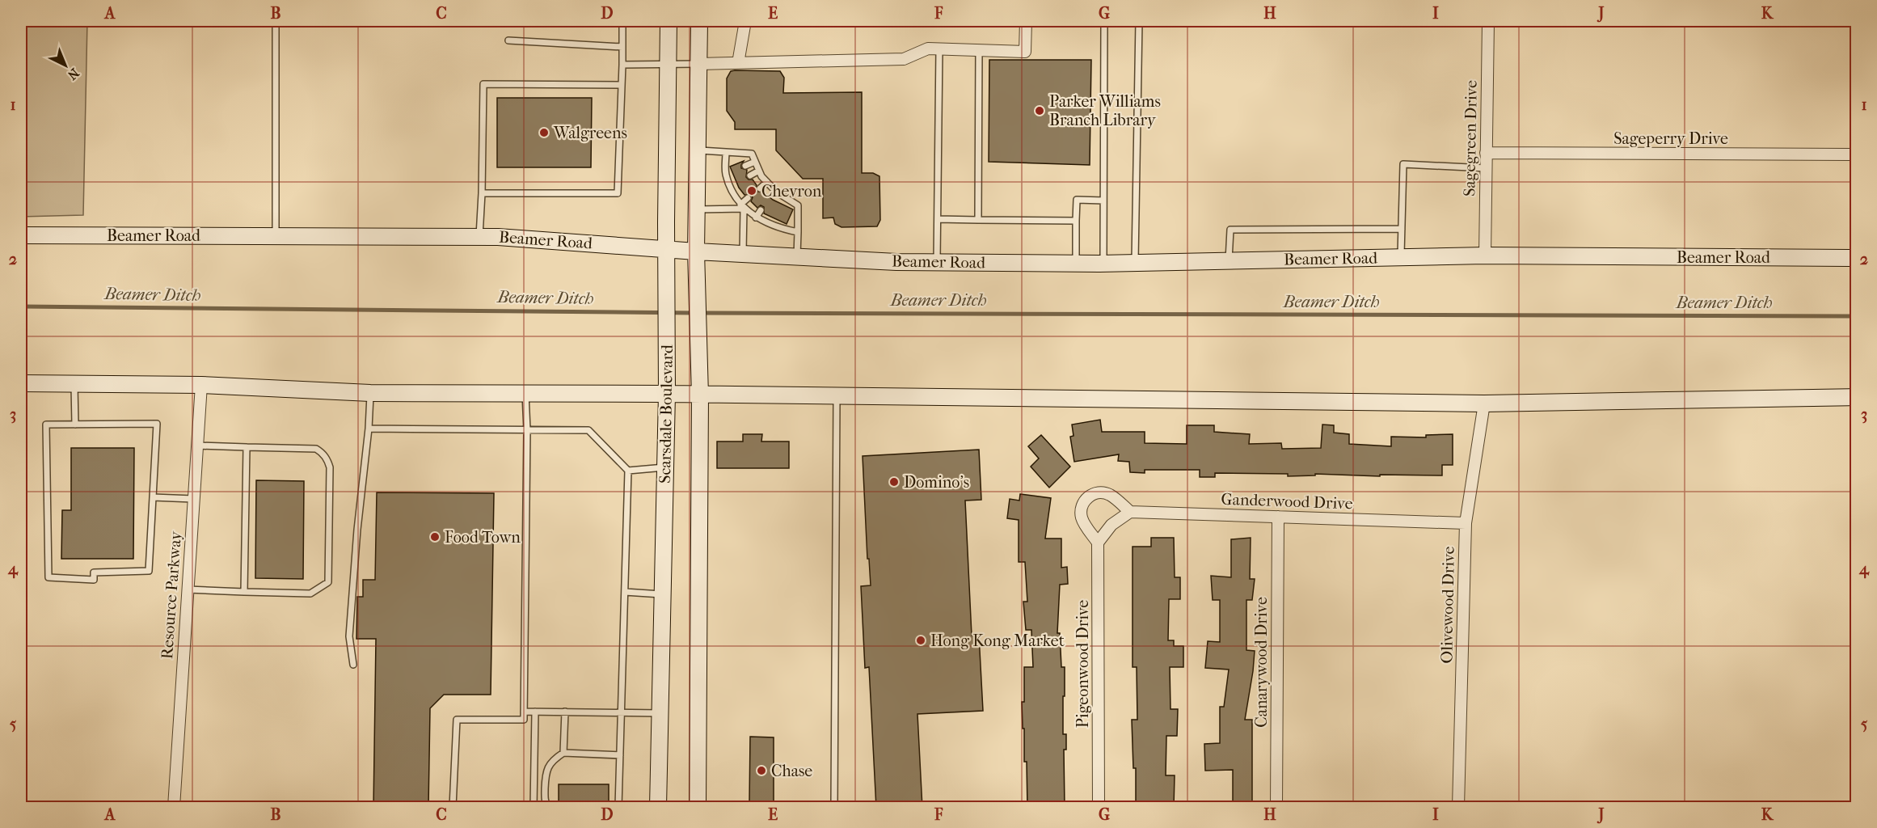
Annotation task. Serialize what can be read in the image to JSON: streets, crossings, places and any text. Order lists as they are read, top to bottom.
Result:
{
  "streets": {
    "main road": ["Beamer Road", "Scarsdale Boulevard"],
    "street": [
      "Sagegreen Drive",
      "Sageperry Drive",
      "Ganderwood Drive",
      "Resource Parkway",
      "Olivewood Drive",
      "Canarywood Drive",
      "Pigeonwood Drive"
    ]
  },
  "crossings": [
    ["Sagegreen Drive", "Sageperry Drive"],
    ["Sagegreen Drive", "Beamer Road"],
    ["Beamer Road", "Scarsdale Boulevard"],
    ["Ganderwood Drive", "Olivewood Drive"],
    ["Ganderwood Drive", "Canarywood Drive"]
  ],
  "water": ["Beamer Ditch"],
  "places": [
    "Parker Williams Branch Library",
    "Walgreens",
    "Chevron",
    "Domino's",
    "Food Town",
    "Hong Kong Market",
    "Chase"
  ],
  "north": "bottom right",
  "grid": {
    "columns": [
      "A",
      "B",
      "C",
      "D",
      "E",
      "F",
      "G",
      "H",
      "I",
      "J",
      "K"
    ],
    "rows": [
      "1",
      "2",
      "3",
      "4",
      "5"
    ]
  }
}
